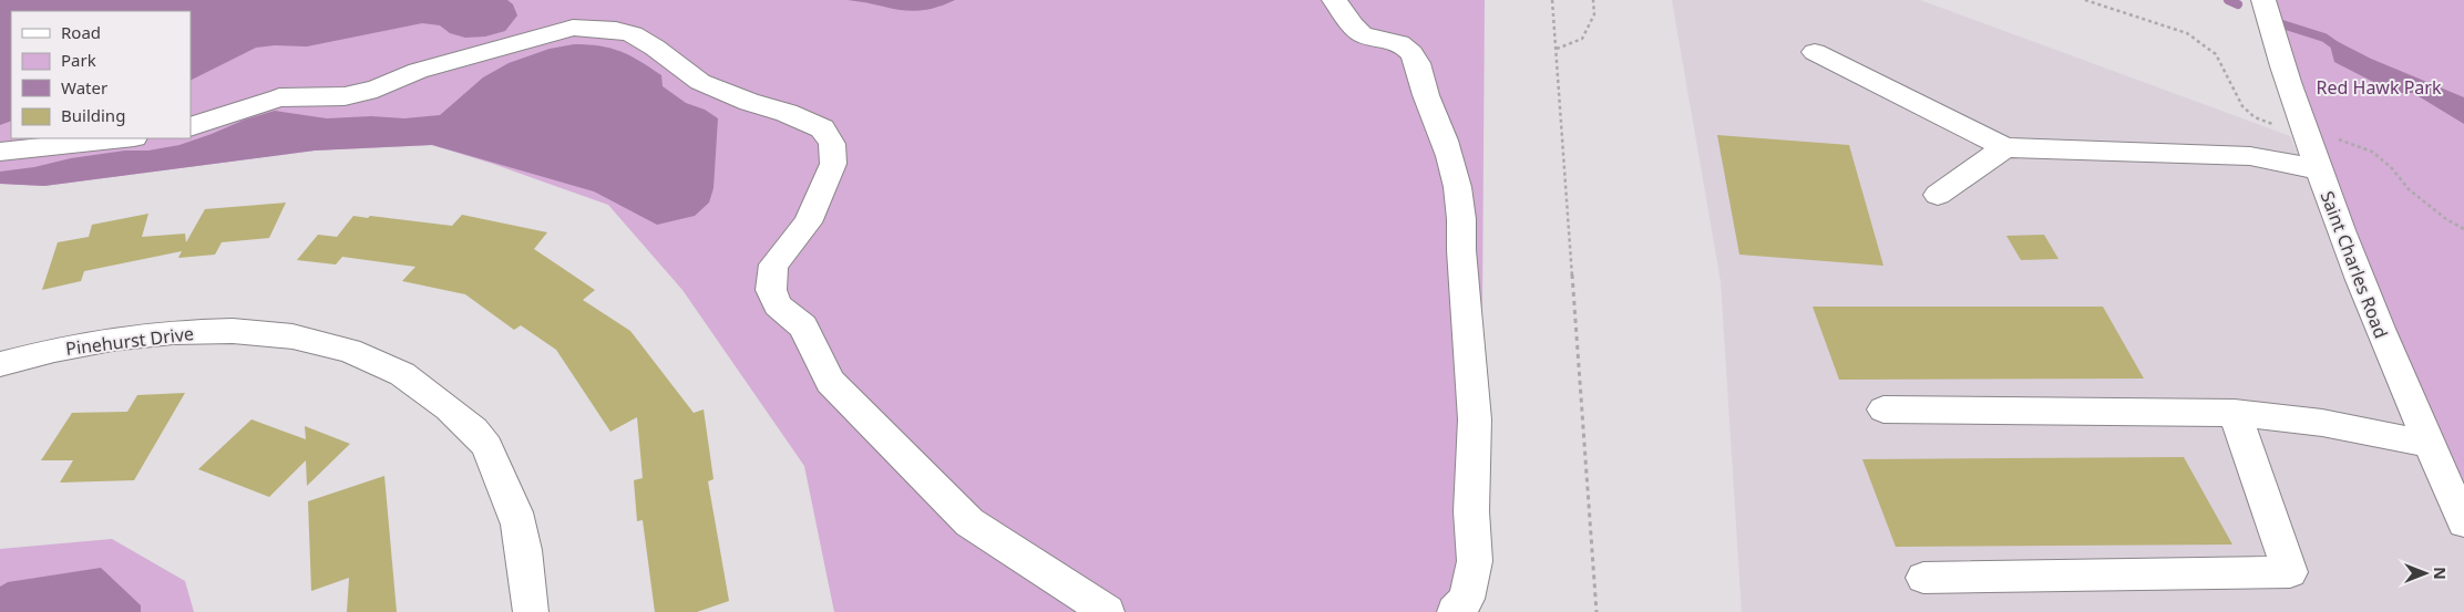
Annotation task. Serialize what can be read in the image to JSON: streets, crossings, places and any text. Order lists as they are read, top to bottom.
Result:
{
  "streets": {
    "street": ["Saint Charles Road", "Pinehurst Drive"]
  },
  "parks": ["Red Hawk Park"],
  "legend": [
    "Road",
    "Park",
    "Water",
    "Building"
  ],
  "north": "right"
}
